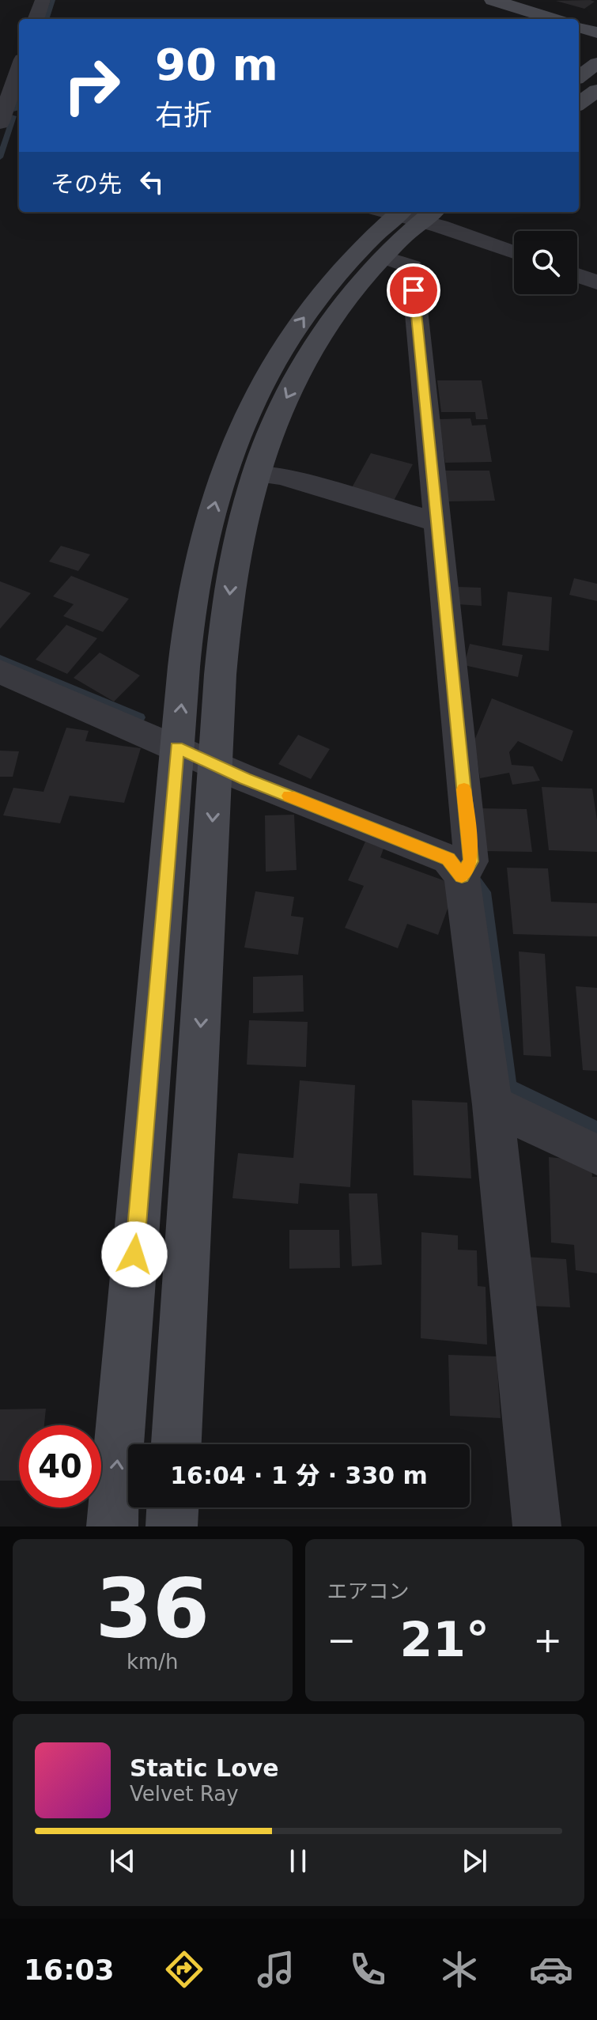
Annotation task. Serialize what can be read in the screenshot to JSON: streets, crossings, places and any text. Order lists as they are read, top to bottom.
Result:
{
  "page": {
    "turn": ["90 m", "右折"],
    "then": "その先",
    "limit": "40",
    "trip": "16:04 · 1 分 · 330 m",
    "tile": [
      ["36", "km/h"],
      "エアコン"
    ],
    "heat": ["−", "21°", "+"],
    "song": ["Static Love", "Velvet Ray"],
    "tabs": "16:03"
  }
}
